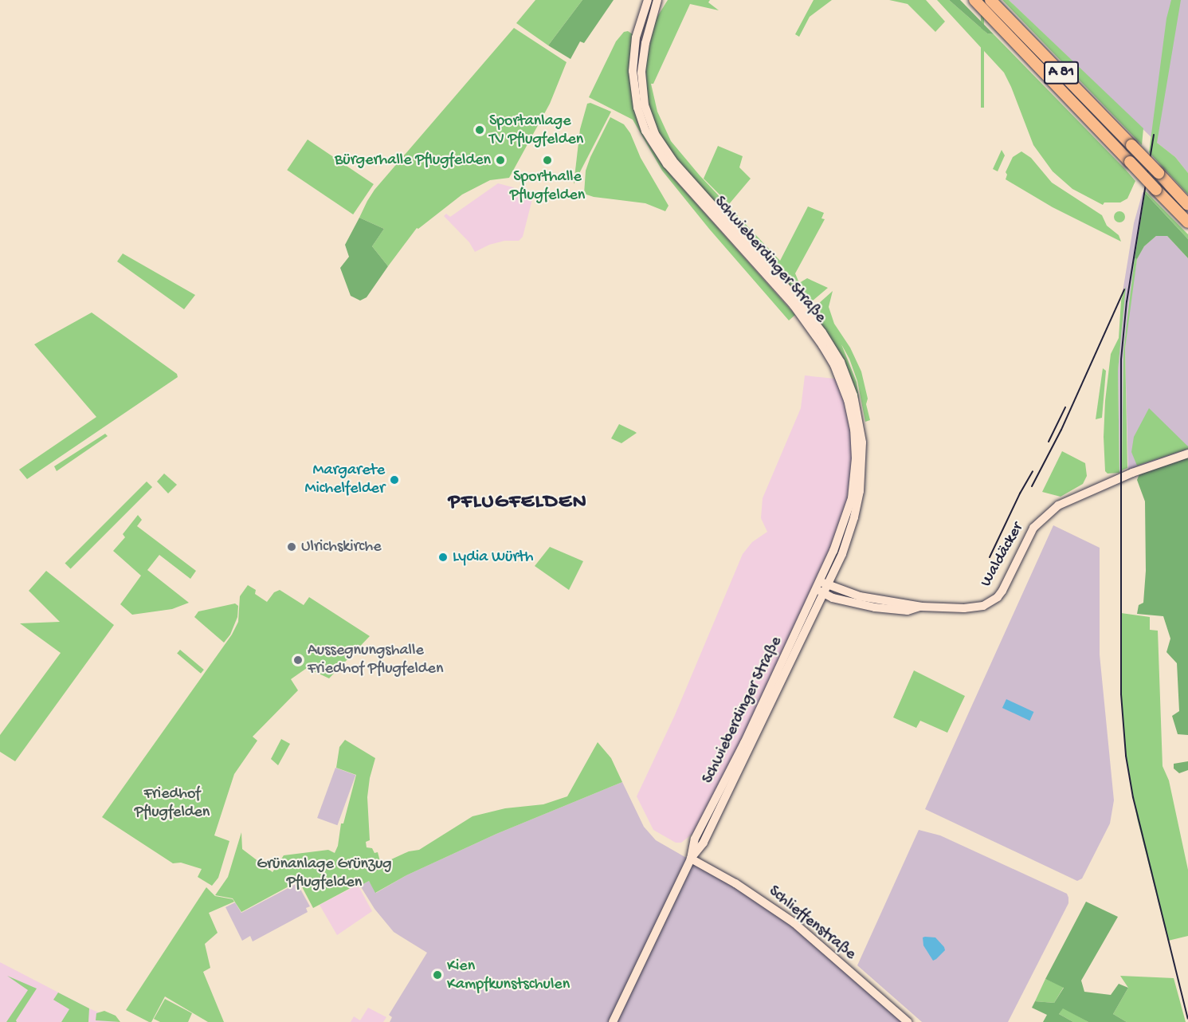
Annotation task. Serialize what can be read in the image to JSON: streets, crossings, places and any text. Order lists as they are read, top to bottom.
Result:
{
  "streets": {
    "highway": ["A 81"],
    "main road": ["Schwieberdinger Straße", "Waldäcker", "Schlieffenstraße"]
  },
  "crossings": [
    ["Schwieberdinger Straße", "Waldäcker"],
    ["Schwieberdinger Straße", "Schlieffenstraße"]
  ],
  "districts": ["PFLUGFELDEN"],
  "parks": ["Friedhof Pflugfelden", "Grünanlage Grünzug Pflugfelden"],
  "places": [
    "Sportanlage TV Pflugfelden",
    "Bürgerhalle Pflugfelden",
    "Sporthalle Pflugfelden",
    "Margarete Michelfelder",
    "Ulrichskirche",
    "Lydia Würth",
    "Aussegnungshalle Friedhof Pflugfelden",
    "Kien Kampfkunstschulen"
  ]
}
